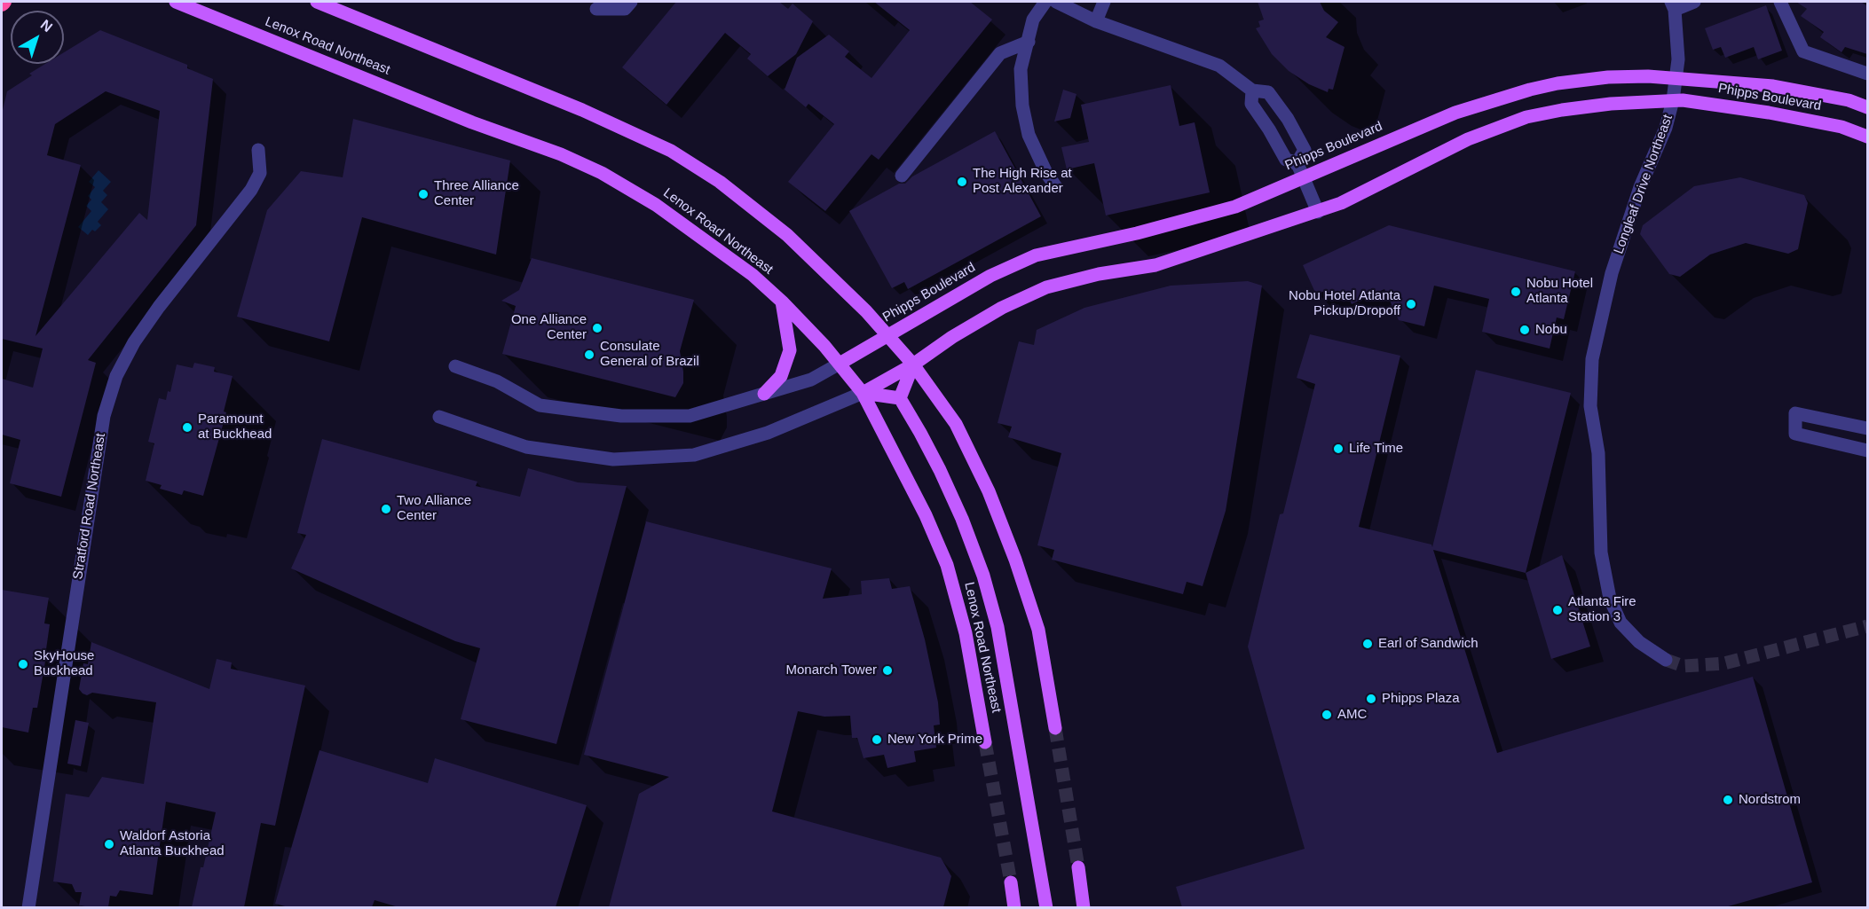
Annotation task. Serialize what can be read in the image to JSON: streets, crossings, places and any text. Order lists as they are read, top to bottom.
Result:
{
  "streets": {
    "main road": ["Lenox Road Northeast", "Phipps Boulevard"],
    "street": ["Longleaf Drive Northeast", "Stratford Road Northeast"]
  },
  "crossings": [
    ["Lenox Road Northeast", "Phipps Boulevard"],
    ["Phipps Boulevard", "Longleaf Drive Northeast"]
  ],
  "places": [
    "The High Rise at Post Alexander",
    "Three Alliance Center",
    "Nobu Hotel Atlanta",
    "Nobu Hotel Atlanta Pickup/Dropoff",
    "One Alliance Center",
    "Nobu",
    "Consulate General of Brazil",
    "Paramount at Buckhead",
    "Life Time",
    "Two Alliance Center",
    "Atlanta Fire Station 3",
    "Earl of Sandwich",
    "SkyHouse Buckhead",
    "Monarch Tower",
    "Phipps Plaza",
    "AMC",
    "New York Prime",
    "Nordstrom",
    "Waldorf Astoria Atlanta Buckhead"
  ],
  "north": "top right"
}
